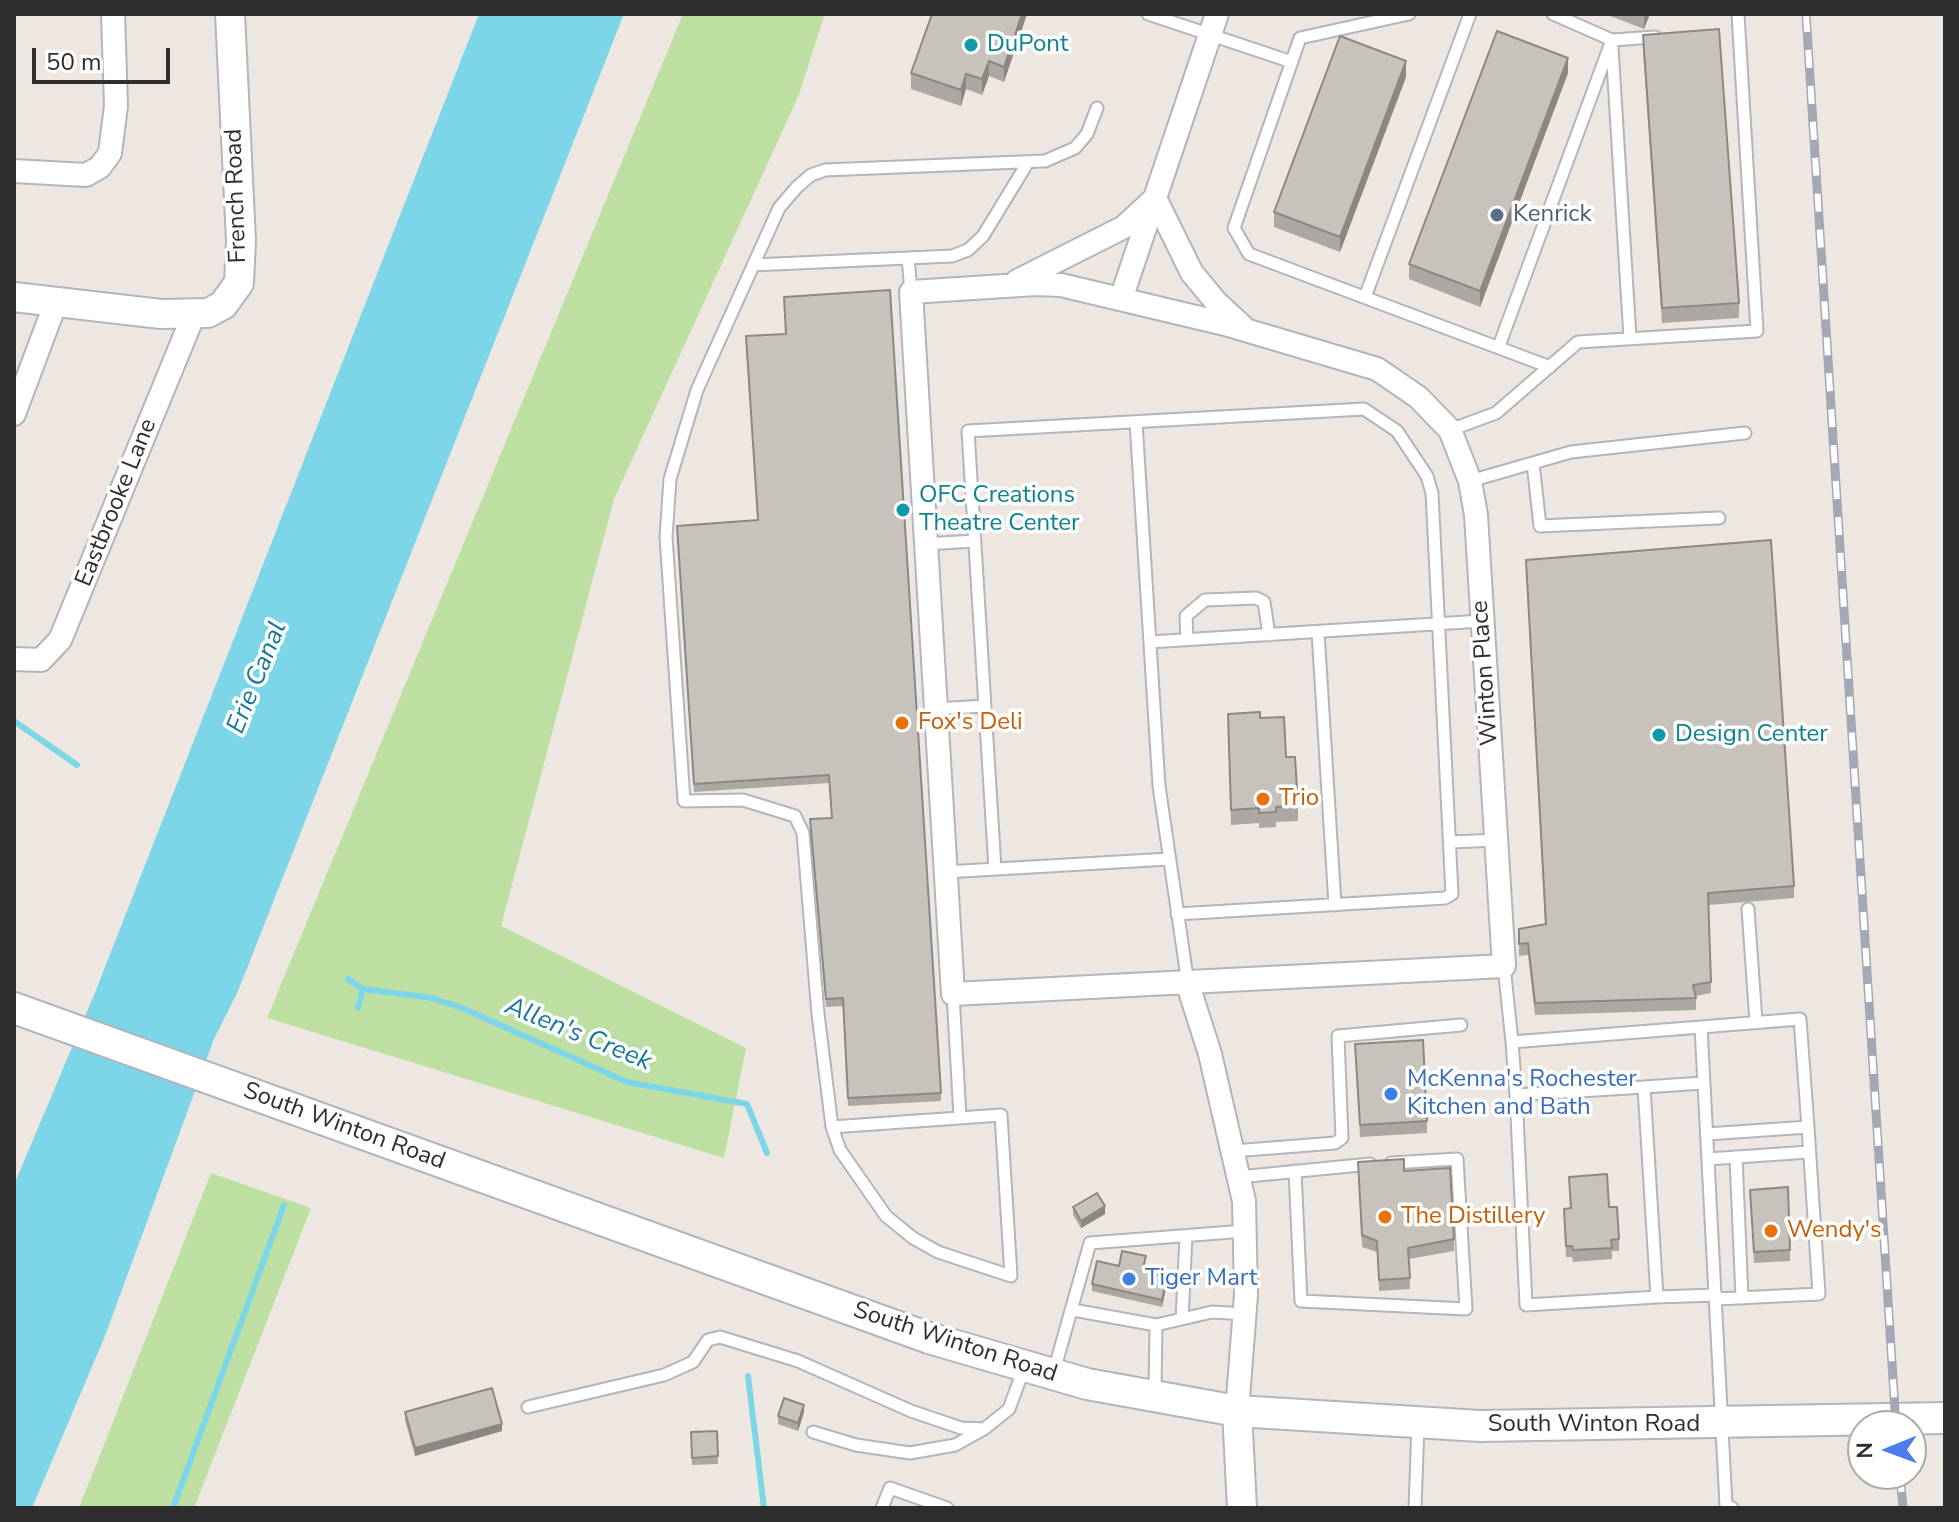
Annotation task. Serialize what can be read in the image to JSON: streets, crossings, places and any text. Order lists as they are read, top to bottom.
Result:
{
  "streets": {
    "main road": ["South Winton Road"],
    "street": ["French Road", "Eastbrooke Lane", "Winton Place"]
  },
  "crossings": [
    ["French Road", "Eastbrooke Lane"]
  ],
  "water": ["Erie Canal", "Allen's Creek"],
  "places": [
    "DuPont",
    "Kenrick",
    "OFC Creations Theatre Center",
    "Fox's Deli",
    "Design Center",
    "Trio",
    "McKenna's Rochester Kitchen and Bath",
    "The Distillery",
    "Wendy's",
    "Tiger Mart"
  ],
  "scale_bar": "50 m",
  "north": "left"
}
